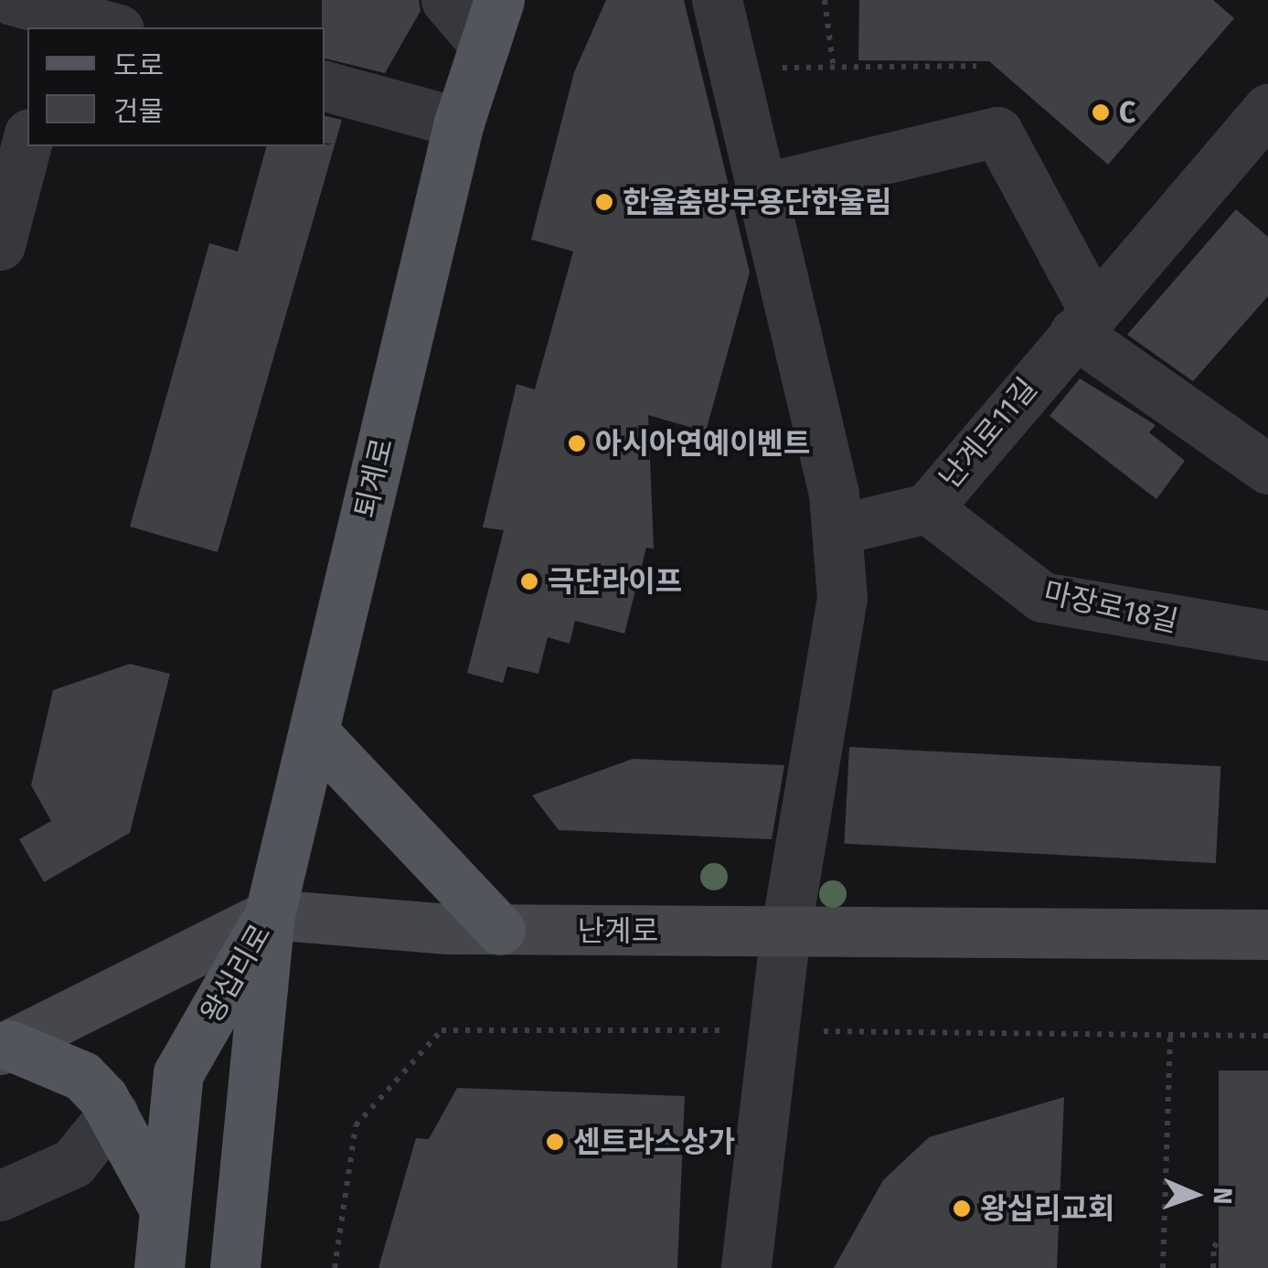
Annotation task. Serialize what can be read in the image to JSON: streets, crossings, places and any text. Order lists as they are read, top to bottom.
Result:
{
  "streets": {
    "main road": ["퇴계로", "난계로", "왕십리로"],
    "street": ["난계로11길", "마장로18길"]
  },
  "crossings": [
    ["난계로11길", "마장로18길"],
    ["퇴계로", "난계로"],
    ["퇴계로", "왕십리로"],
    ["난계로", "왕십리로"]
  ],
  "places": [
    "C",
    "한울춤방무용단한울림",
    "아시아연예이벤트",
    "극단라이프",
    "센트라스상가",
    "왕십리교회"
  ],
  "legend": ["도로", "건물"],
  "north": "right"
}
